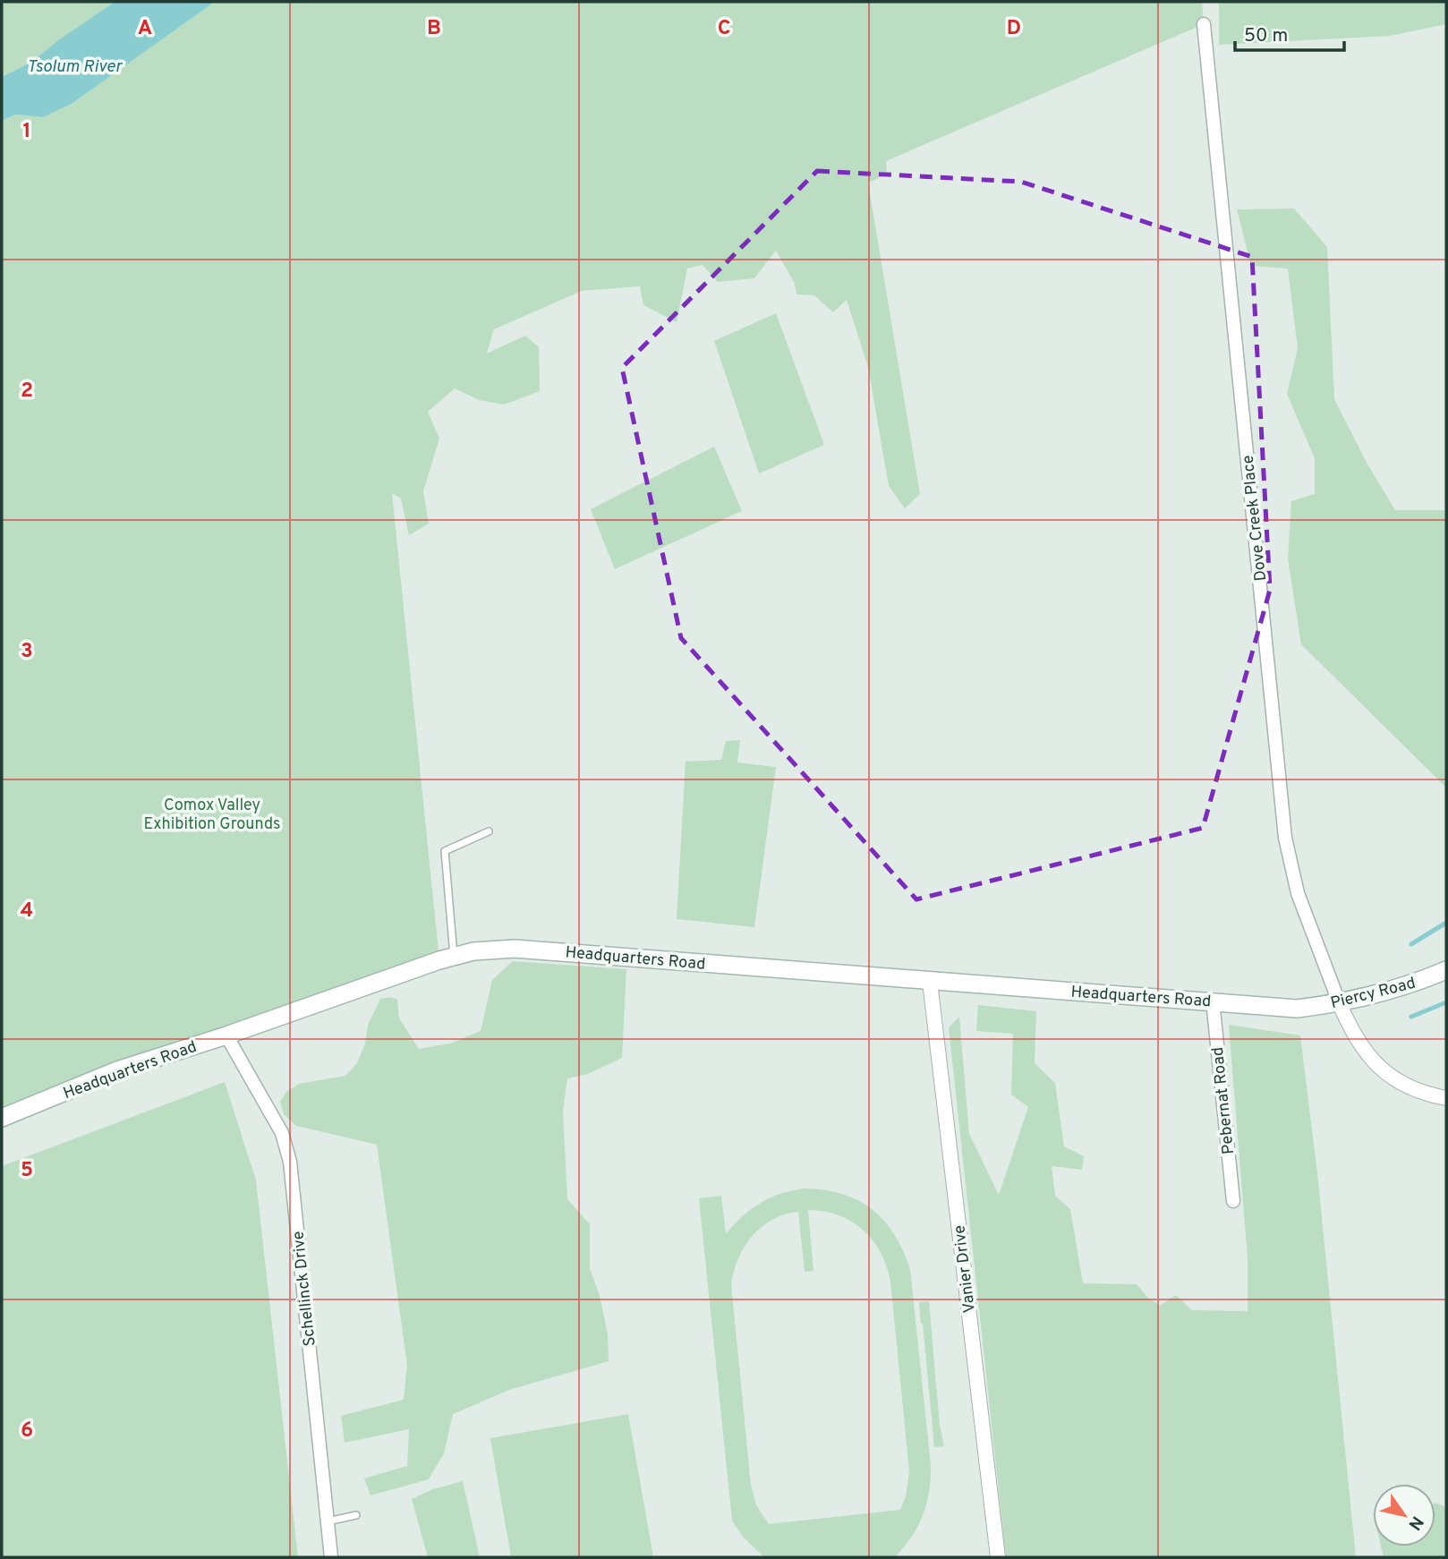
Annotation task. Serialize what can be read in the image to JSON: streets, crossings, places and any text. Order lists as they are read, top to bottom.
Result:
{
  "streets": {
    "main road": ["Headquarters Road", "Piercy Road"],
    "street": [
      "Dove Creek Place",
      "Pebernat Road",
      "Vanier Drive",
      "Schellinck Drive"
    ]
  },
  "crossings": [
    ["Dove Creek Place", "Piercy Road"],
    ["Headquarters Road", "Piercy Road"],
    ["Headquarters Road", "Pebernat Road"],
    ["Headquarters Road", "Vanier Drive"],
    ["Headquarters Road", "Schellinck Drive"]
  ],
  "water": ["Tsolum River"],
  "parks": ["Comox Valley Exhibition Grounds"],
  "scale_bar": "50 m",
  "north": "bottom right",
  "grid": {
    "columns": [
      "A",
      "B",
      "C",
      "D"
    ],
    "rows": [
      "1",
      "2",
      "3",
      "4",
      "5",
      "6"
    ]
  }
}
